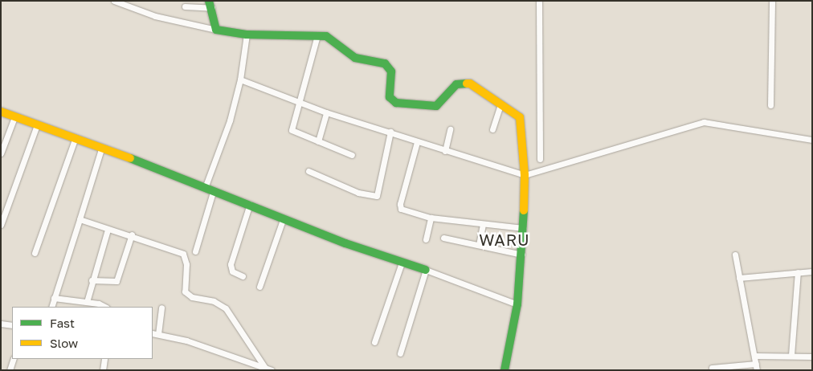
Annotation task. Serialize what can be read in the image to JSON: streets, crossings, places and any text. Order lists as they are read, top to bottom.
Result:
{
  "districts": ["WARU"],
  "legend": ["Fast", "Slow"]
}
